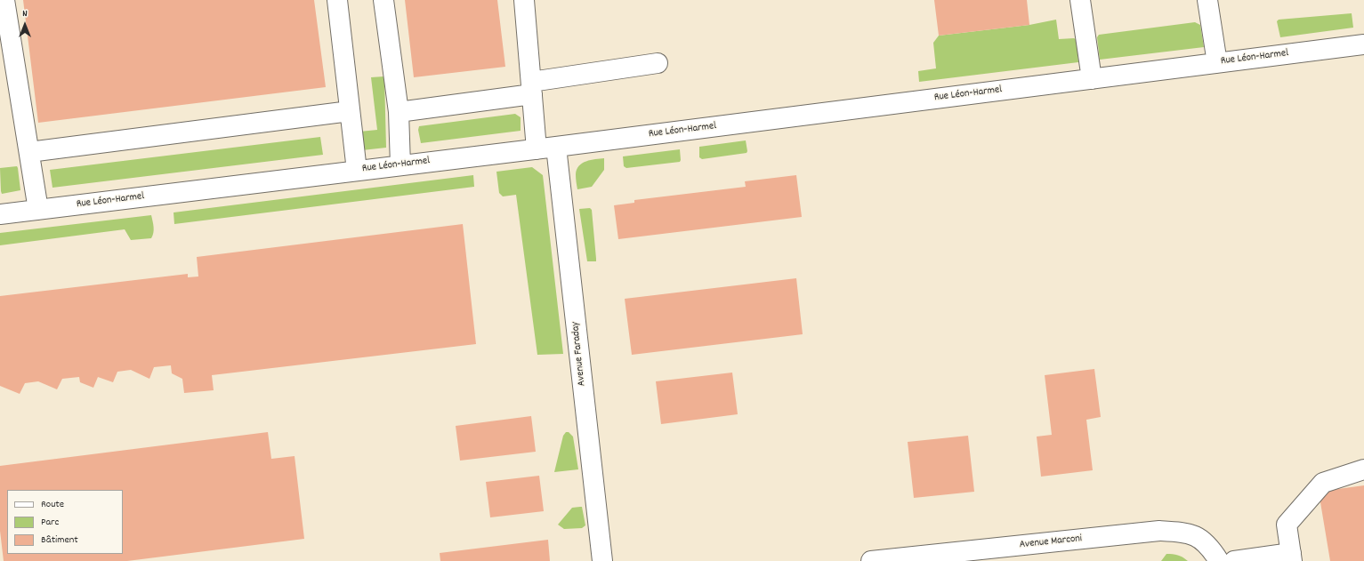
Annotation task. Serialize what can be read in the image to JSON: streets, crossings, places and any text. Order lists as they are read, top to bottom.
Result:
{
  "streets": {
    "street": ["Rue Léon-Harmel", "Avenue Faraday", "Avenue Marconi"]
  },
  "crossings": [
    ["Rue Léon-Harmel", "Avenue Faraday"]
  ],
  "legend": ["Route", "Parc", "Bâtiment"],
  "north": "top"
}
